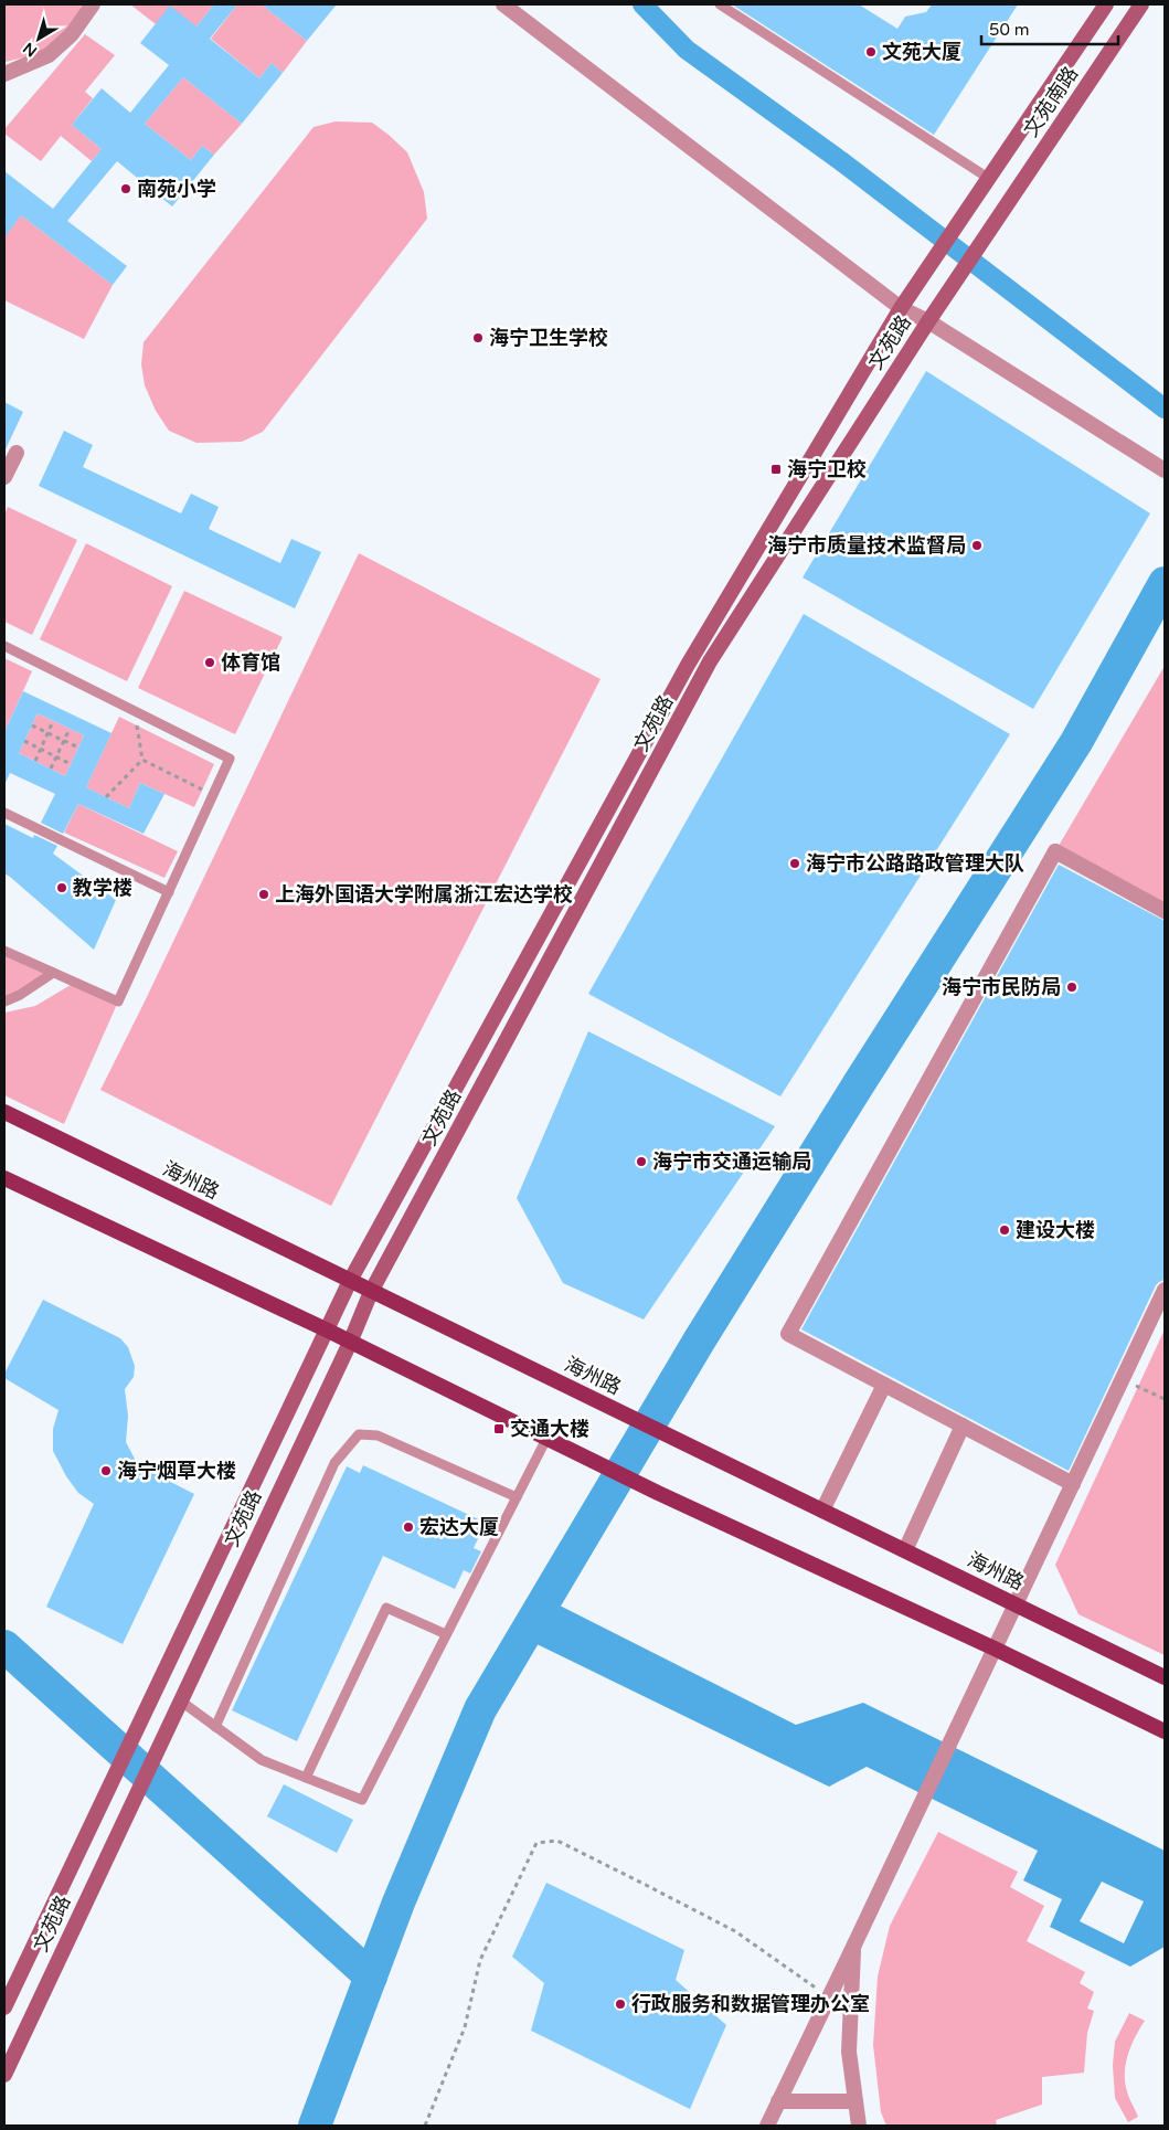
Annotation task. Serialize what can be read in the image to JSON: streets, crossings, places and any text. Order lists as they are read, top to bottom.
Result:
{
  "streets": {
    "main road": ["文苑南路", "文苑路", "海州路"]
  },
  "crossings": [
    ["文苑南路", "文苑路"],
    ["文苑路", "海州路"]
  ],
  "places": {
    "other": [
      "文苑大厦",
      "南苑小学",
      "海宁卫生学校",
      "海宁市质量技术监督局",
      "体育馆",
      "海宁市公路路政管理大队",
      "教学楼",
      "上海外国语大学附属浙江宏达学校",
      "海宁市民防局",
      "海宁市交通运输局",
      "建设大楼",
      "海宁烟草大楼",
      "宏达大厦",
      "行政服务和数据管理办公室"
    ],
    "transit": ["海宁卫校", "交通大楼"]
  },
  "scale_bar": "50 m",
  "north": "bottom left"
}
